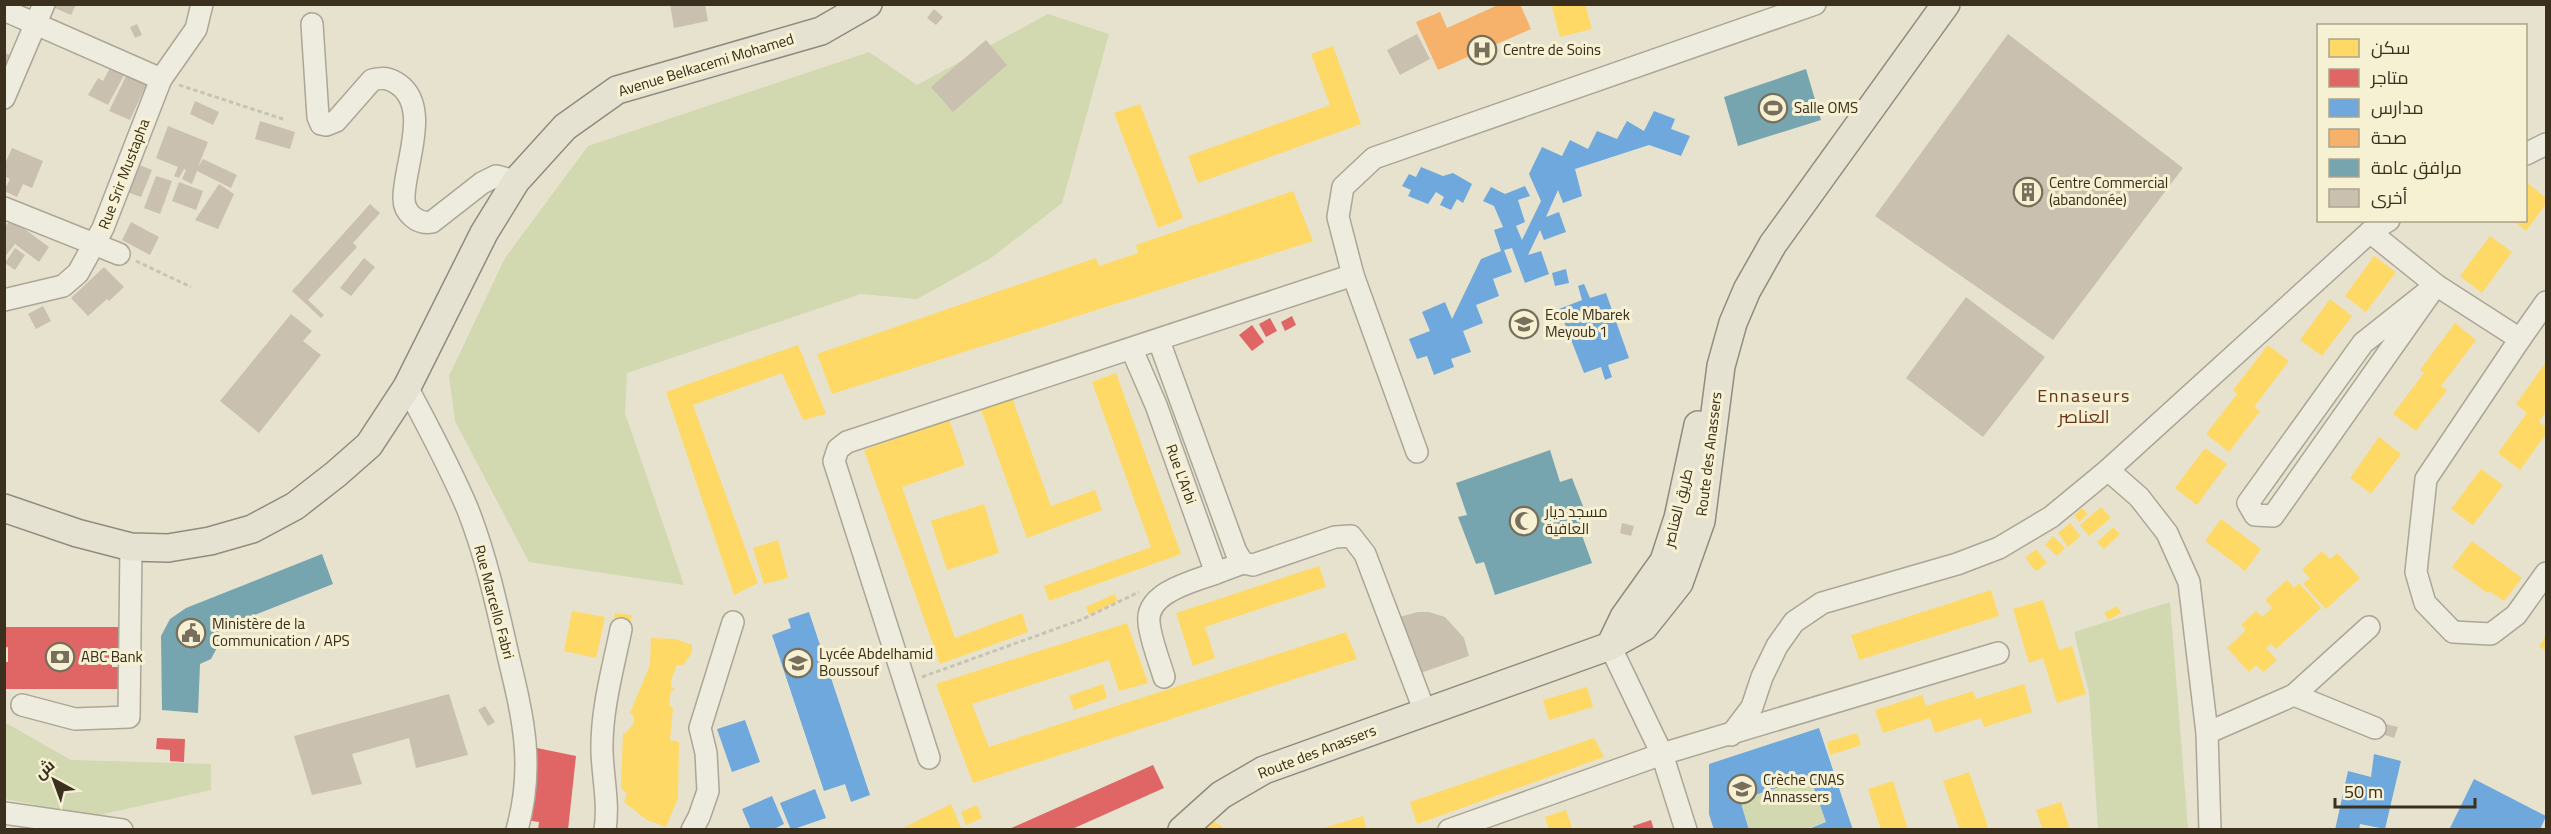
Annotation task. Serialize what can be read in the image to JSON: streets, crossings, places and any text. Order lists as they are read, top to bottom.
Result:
{
  "streets": {
    "main road": ["Avenue Belkacemi Mohamed", "Route des Anassers", "طريق العناصر"],
    "street": ["Rue Srir Mustapha", "Rue L'Arbi", "Rue Marcello Fabri"]
  },
  "crossings": [
    ["Avenue Belkacemi Mohamed", "Rue Marcello Fabri"],
    ["Route des Anassers", "طريق العناصر"]
  ],
  "districts": ["Ennaseurs العناصر"],
  "places": {
    "hospital": ["Centre de Soins"],
    "sports": ["Salle OMS"],
    "building": ["Centre Commercial (abandonée)"],
    "school or university": ["Ecole Mbarek Meyoub 1", "Lycée Abdelhamid Boussouf", "Crèche CNAS Annassers"],
    "mosque": ["مسجد ديار العافية"],
    "public building": ["Ministère de la Communication / APS"],
    "bank": ["ABC Bank"]
  },
  "legend": [
    "سكن",
    "متاجر",
    "مدارس",
    "صحة",
    "مرافق عامة",
    "أخرى"
  ],
  "scale_bar": "50 m",
  "north": "top left"
}
